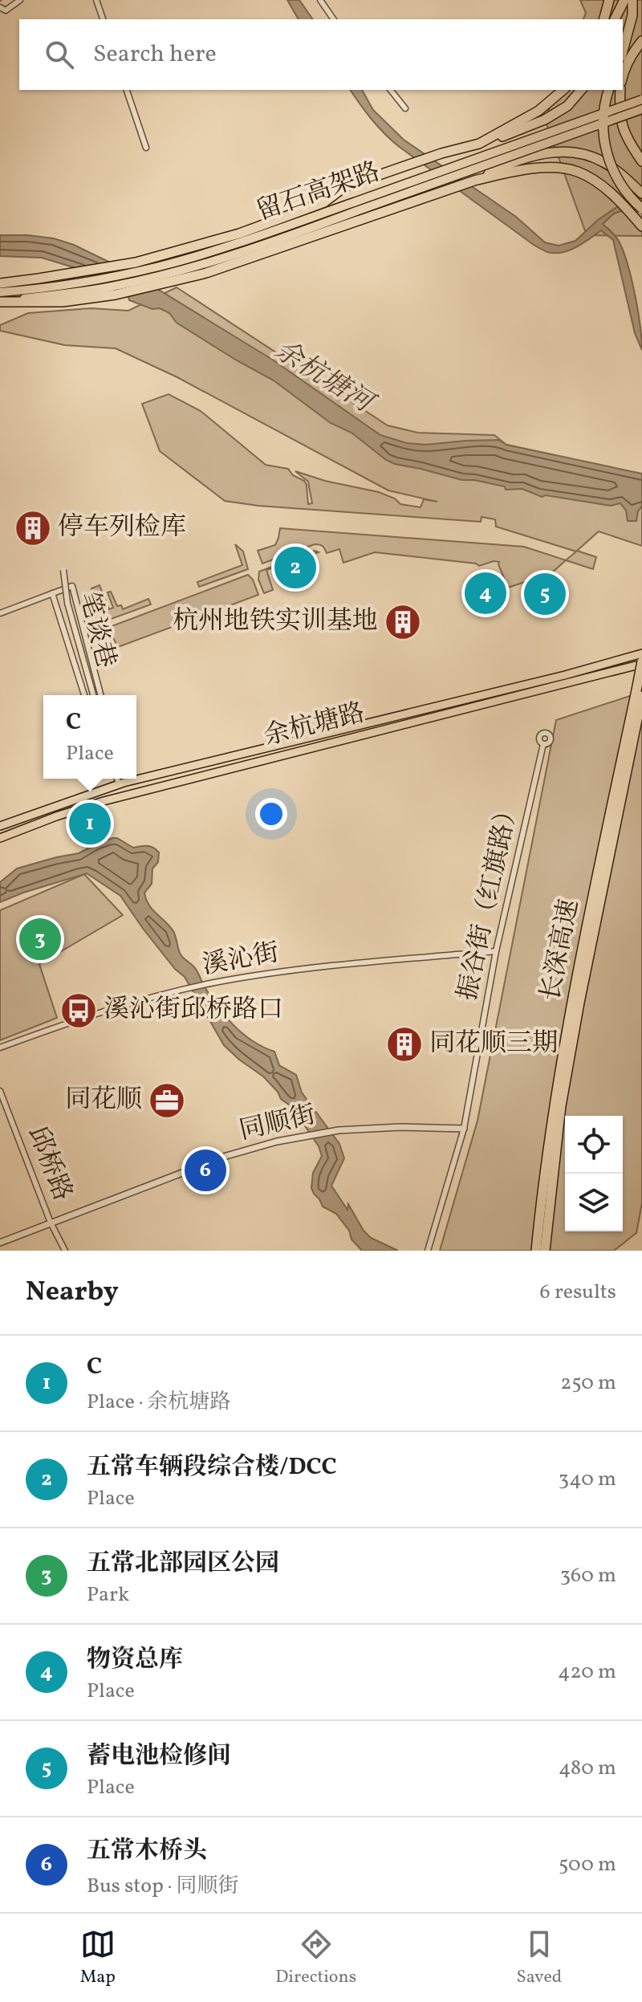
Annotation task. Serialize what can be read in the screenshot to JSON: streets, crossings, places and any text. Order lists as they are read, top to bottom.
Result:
{
  "streets": {
    "highway": ["留石高架路", "长深高速"],
    "main road": ["余杭塘路"],
    "street": [
      "笔谈巷",
      "振谷街（红旗路）",
      "溪沁街",
      "同顺街",
      "邱桥路"
    ]
  },
  "crossings": [
    ["余杭塘路", "长深高速"],
    ["振谷街（红旗路）", "溪沁街"],
    ["振谷街（红旗路）", "同顺街"],
    ["同顺街", "邱桥路"]
  ],
  "water": ["余杭塘河"],
  "places": {
    "building": ["停车列检库", "杭州地铁实训基地", "同花顺三期"],
    "bus stop": ["溪沁街邱桥路口"],
    "office": ["同花顺"]
  },
  "page": {
    "search": "Search here",
    "pins": [
      "2",
      "4",
      "5",
      "1",
      "3",
      "6"
    ],
    "popup": ["C", "Place"],
    "heading": ["Nearby", "6 results"],
    "list": [
      {
        "mark": "1",
        "name": "C",
        "note": "Place · 余杭塘路",
        "value": "250 m"
      },
      {
        "mark": "2",
        "name": "五常车辆段综合楼/DCC",
        "note": "Place",
        "value": "340 m"
      },
      {
        "mark": "3",
        "name": "五常北部园区公园",
        "note": "Park",
        "value": "360 m"
      },
      {
        "mark": "4",
        "name": "物资总库",
        "note": "Place",
        "value": "420 m"
      },
      {
        "mark": "5",
        "name": "蓄电池检修间",
        "note": "Place",
        "value": "480 m"
      },
      {
        "mark": "6",
        "name": "五常木桥头",
        "note": "Bus stop · 同顺街",
        "value": "500 m"
      }
    ],
    "nav": ["Map", "Directions", "Saved"]
  }
}
